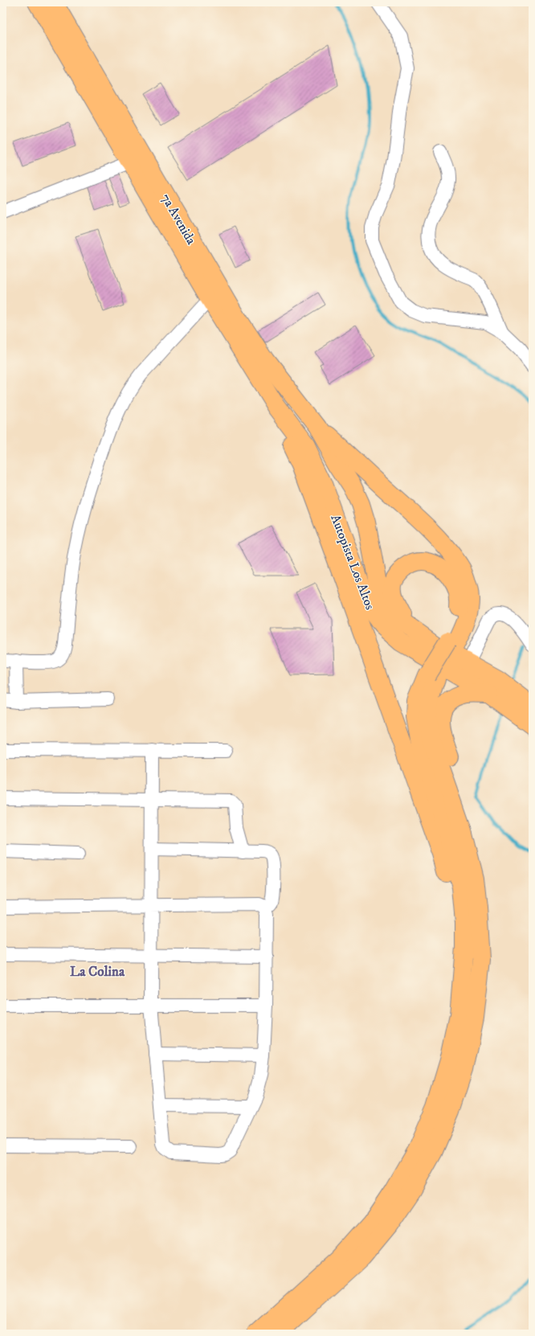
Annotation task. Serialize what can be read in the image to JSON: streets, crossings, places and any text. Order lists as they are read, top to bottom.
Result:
{
  "streets": {
    "main road": ["7a Avenida", "Autopista Los Altos"]
  },
  "crossings": [
    ["7a Avenida", "Autopista Los Altos"]
  ],
  "districts": ["La Colina"]
}
